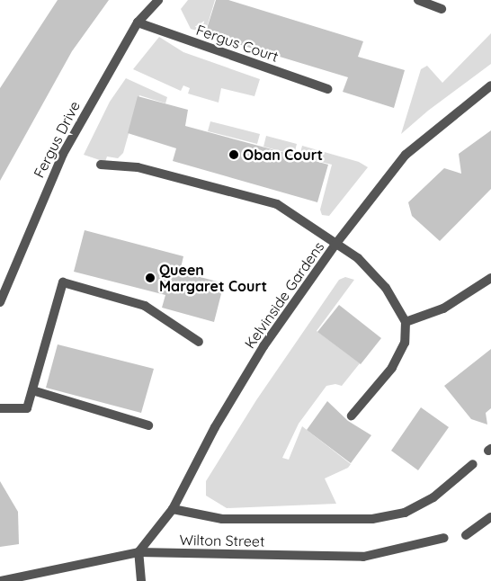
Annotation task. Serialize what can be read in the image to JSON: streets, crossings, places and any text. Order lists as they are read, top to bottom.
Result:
{
  "streets": {
    "street": [
      "Fergus Court",
      "Fergus Drive",
      "Kelvinside Gardens",
      "Wilton Street"
    ]
  },
  "crossings": [
    ["Fergus Court", "Fergus Drive"],
    ["Kelvinside Gardens", "Wilton Street"]
  ],
  "places": ["Oban Court", "Queen Margaret Court"]
}
